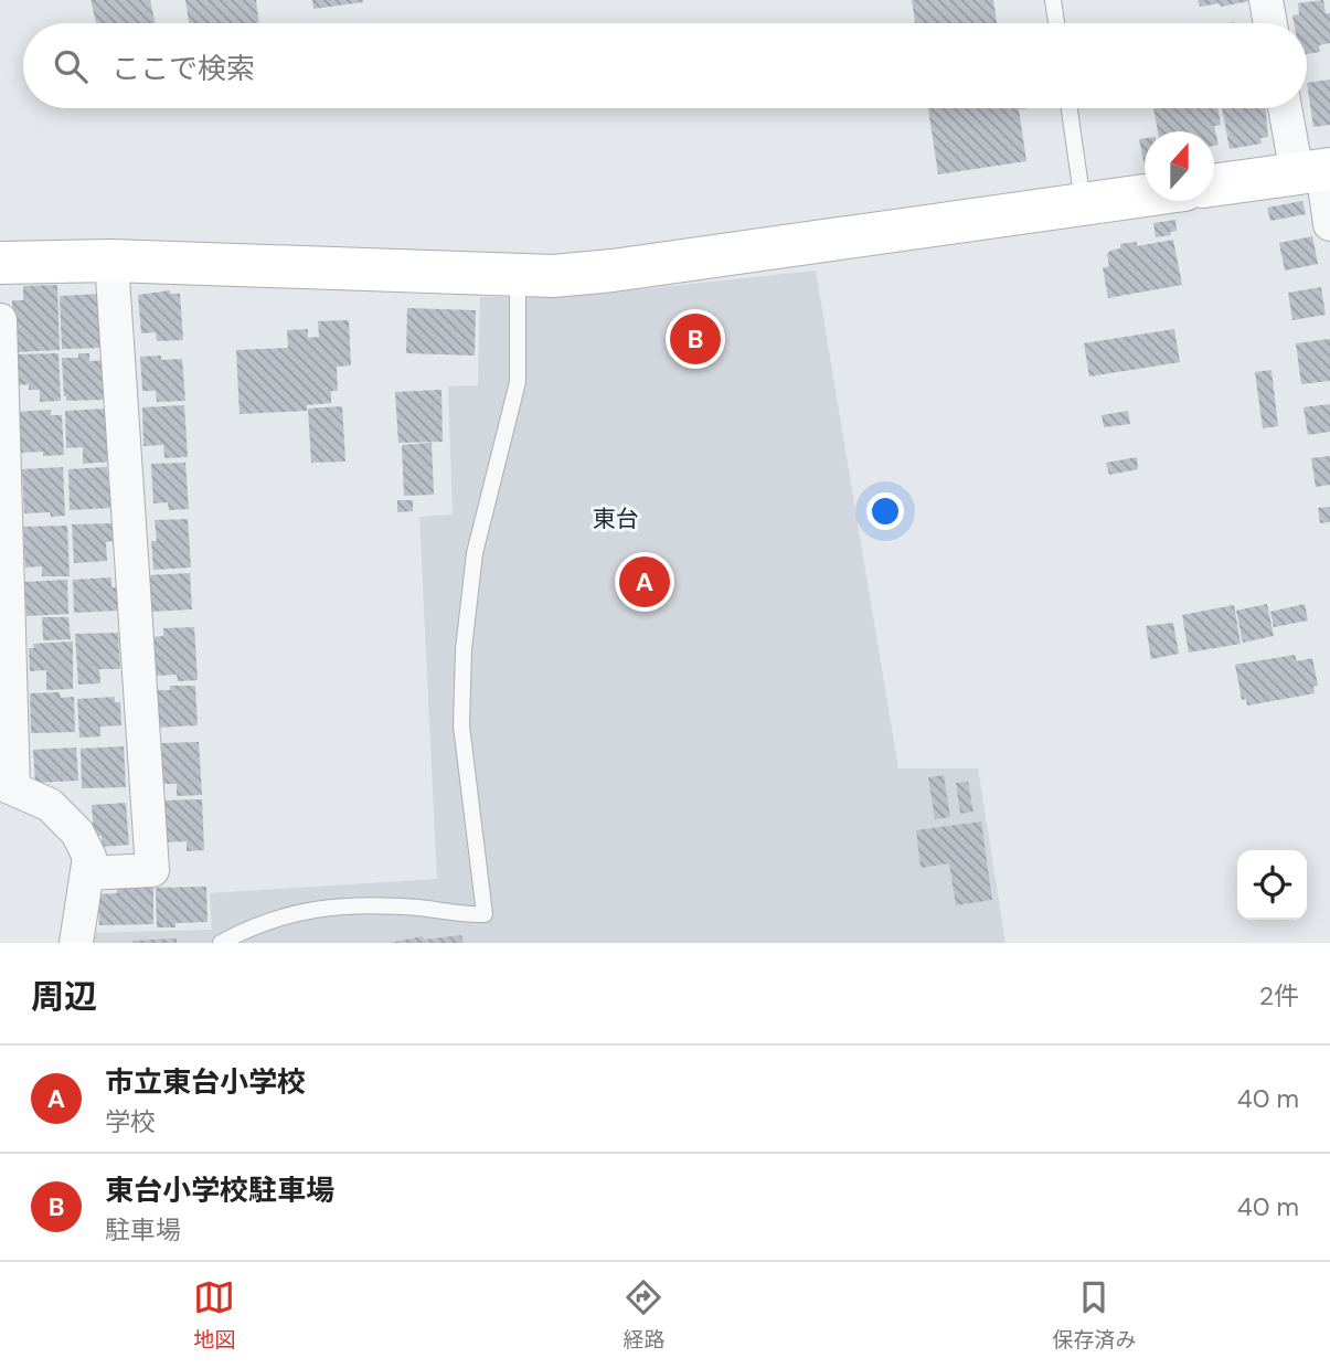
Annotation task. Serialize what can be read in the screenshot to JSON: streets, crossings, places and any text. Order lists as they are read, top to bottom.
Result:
{
  "districts": ["東台"],
  "north": "top",
  "page": {
    "search": "ここで検索",
    "pins": ["B", "A"],
    "heading": ["周辺", "2件"],
    "list": [
      {
        "mark": "A",
        "name": "市立東台小学校",
        "note": "学校",
        "value": "40 m"
      },
      {
        "mark": "B",
        "name": "東台小学校駐車場",
        "note": "駐車場",
        "value": "40 m"
      }
    ],
    "nav": ["地図", "経路", "保存済み"]
  }
}
